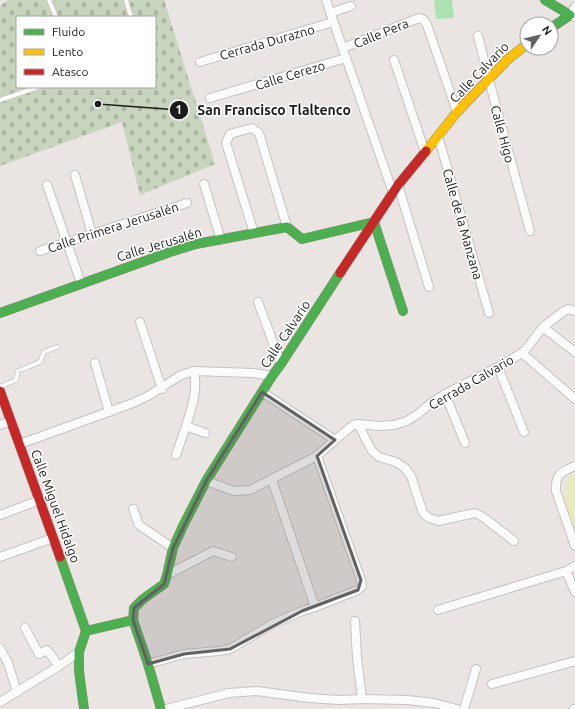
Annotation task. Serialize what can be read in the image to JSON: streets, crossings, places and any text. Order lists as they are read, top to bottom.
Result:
{
  "streets": {
    "street": [
      "Calle Pera",
      "Cerrada Durazno",
      "Calle Calvario",
      "Calle Cerezo",
      "Calle Higo",
      "Calle de la Manzana",
      "Calle Primera Jerusalén",
      "Calle Jerusalén",
      "Cerrada Calvario",
      "Calle Miguel Hidalgo"
    ]
  },
  "crossings": [
    ["Calle Pera", "Calle Calvario"],
    ["Calle Calvario", "Calle Higo"],
    ["Calle Calvario", "Calle de la Manzana"]
  ],
  "places": ["San Francisco Tlaltenco"],
  "legend": ["Fluido", "Lento", "Atasco"],
  "north": "top right"
}
